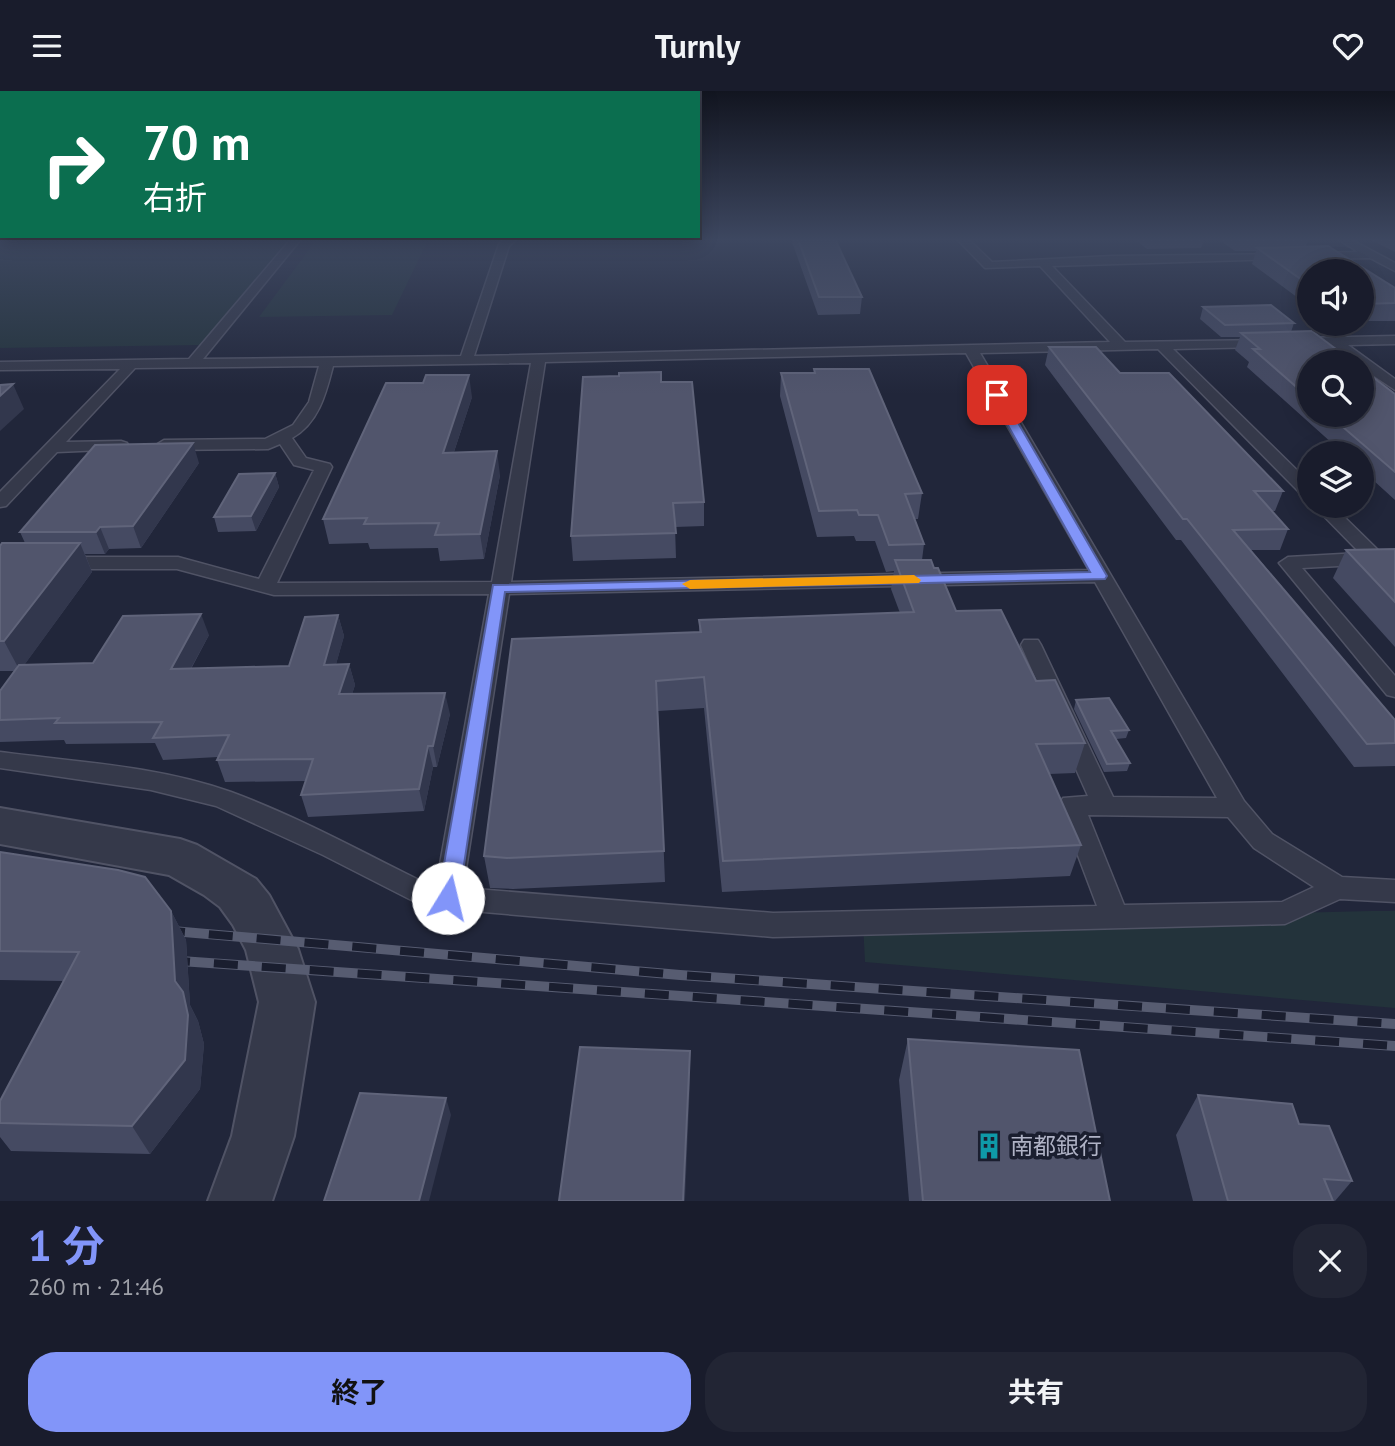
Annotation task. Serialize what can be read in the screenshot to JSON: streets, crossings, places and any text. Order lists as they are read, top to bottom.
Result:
{
  "places": {
    "building": ["南都銀行"]
  },
  "page": {
    "header": "Turnly",
    "turn": ["70 m", "右折"],
    "heading": ["1 分", "260 m · 21:46"],
    "buttons": ["終了", "共有"]
  }
}
